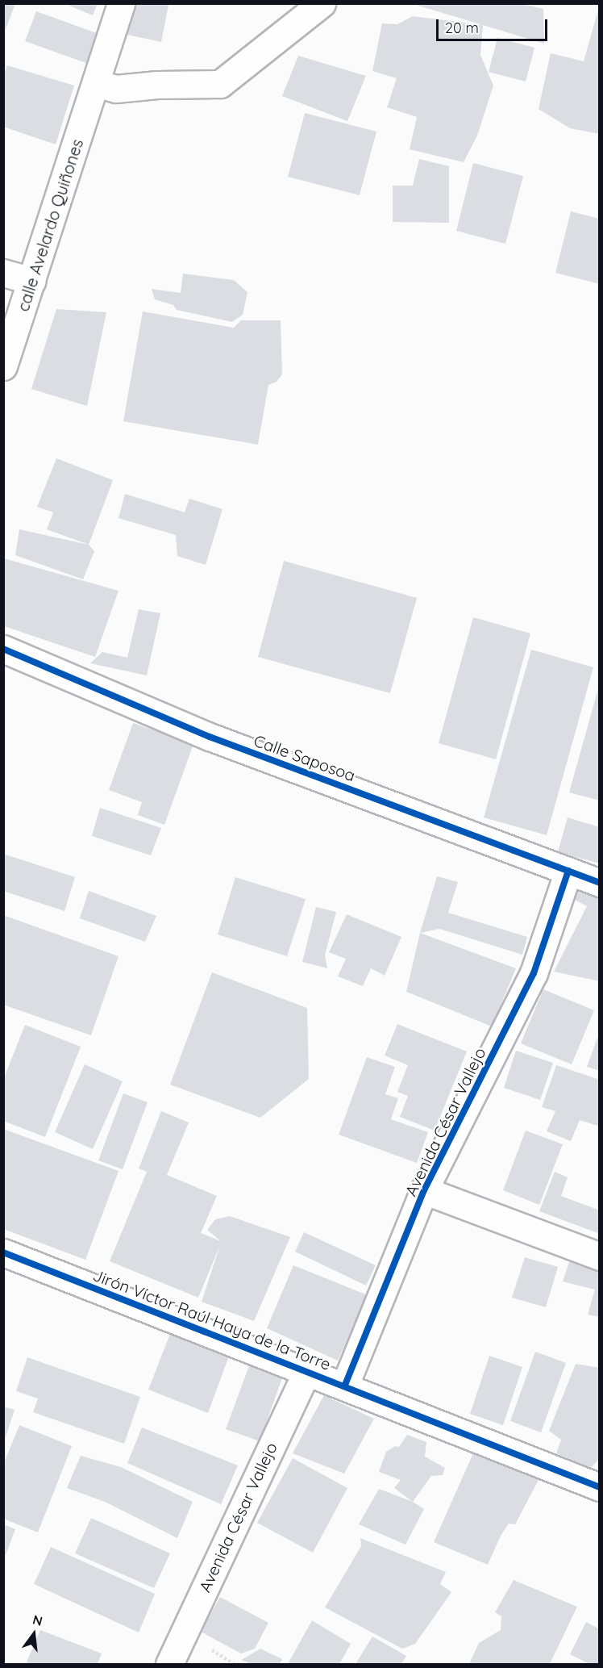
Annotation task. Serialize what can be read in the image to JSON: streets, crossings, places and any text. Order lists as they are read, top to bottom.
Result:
{
  "streets": {
    "street": [
      "calle Avelardo Quiñones",
      "Calle Saposoa",
      "Avenida César Vallejo",
      "Jirón Víctor Raúl Haya de la Torre"
    ]
  },
  "crossings": [
    ["Calle Saposoa", "Avenida César Vallejo"],
    ["Avenida César Vallejo", "Jirón Víctor Raúl Haya de la Torre"]
  ],
  "scale_bar": "20 m",
  "north": "top"
}
